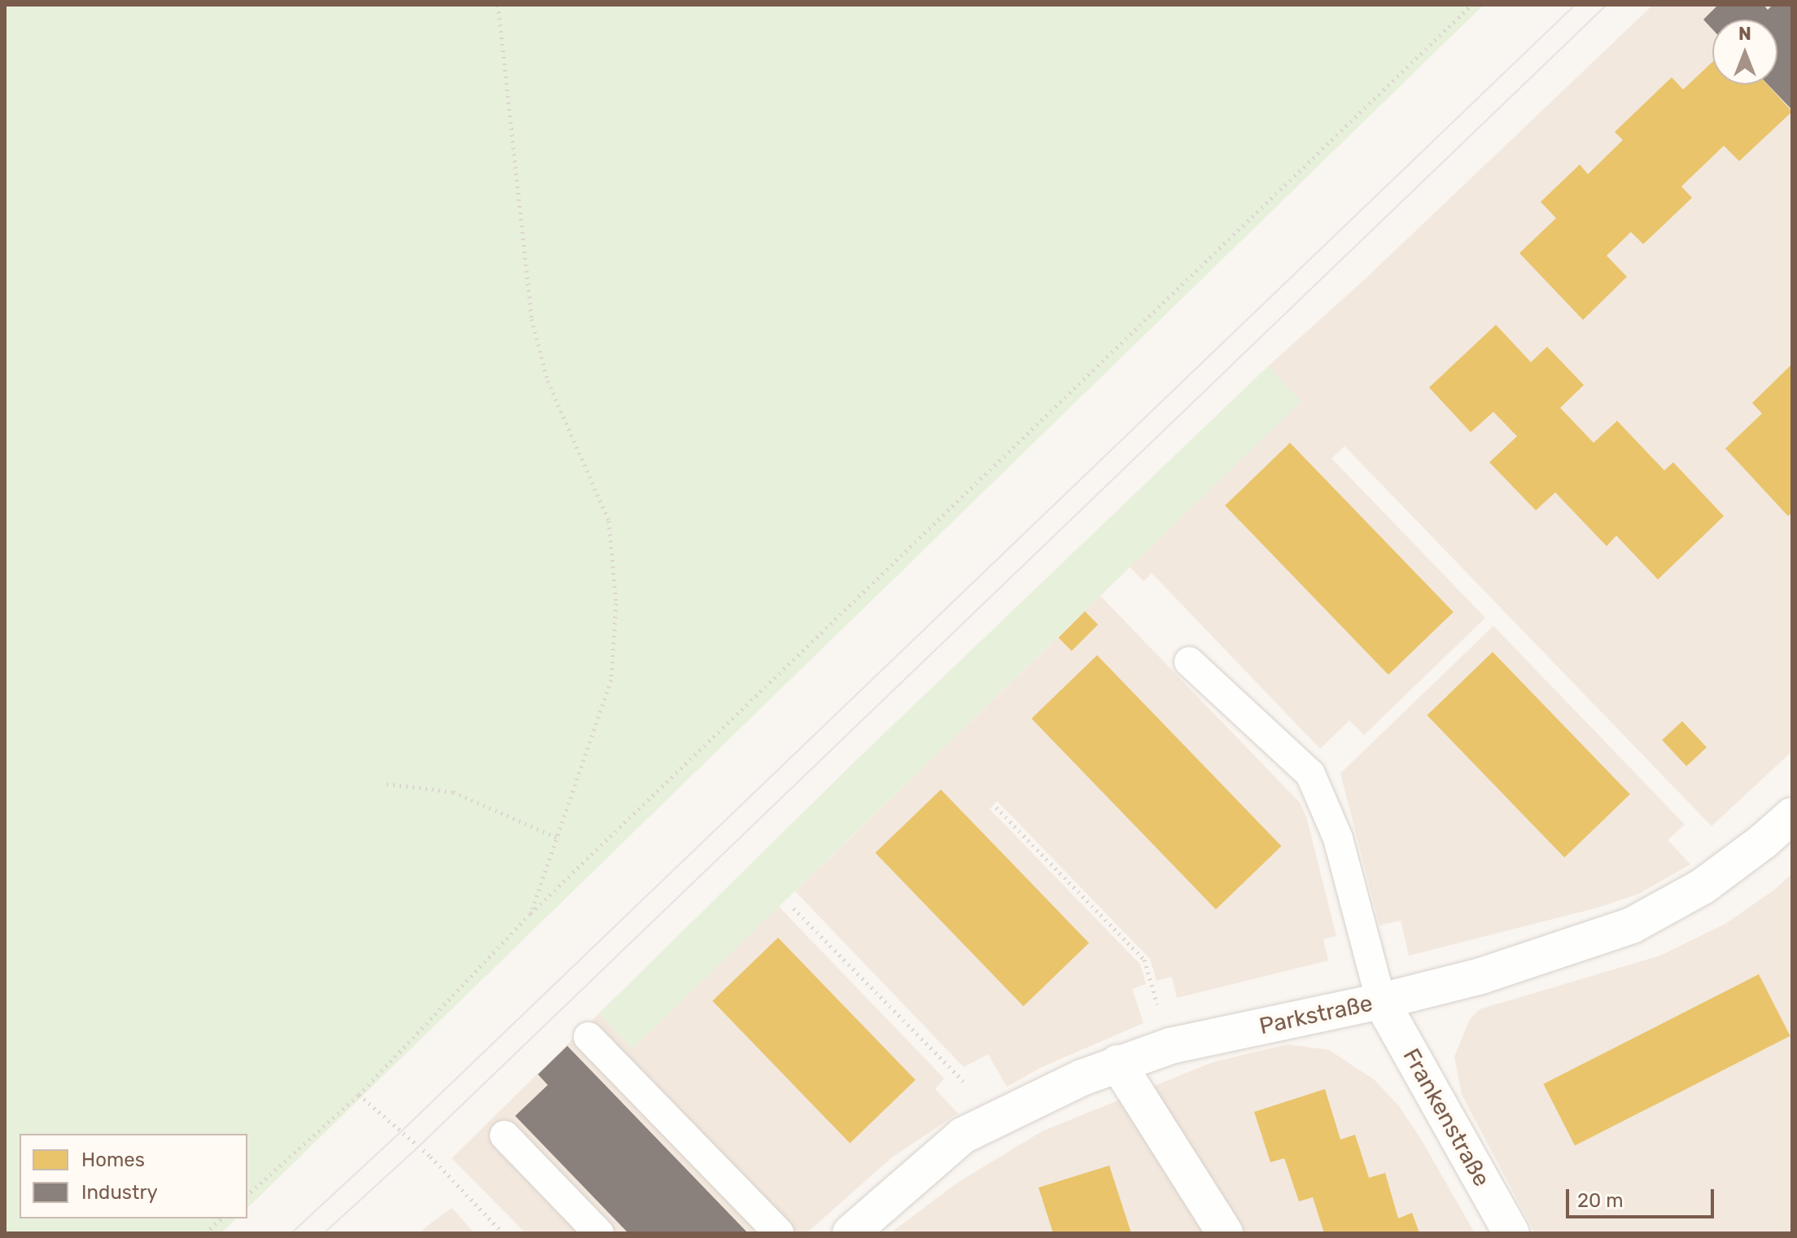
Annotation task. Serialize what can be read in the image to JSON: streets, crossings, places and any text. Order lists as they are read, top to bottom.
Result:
{
  "streets": {
    "street": ["Parkstraße", "Frankenstraße"]
  },
  "crossings": [
    ["Parkstraße", "Frankenstraße"]
  ],
  "legend": ["Homes", "Industry"],
  "scale_bar": "20 m",
  "north": "top"
}
